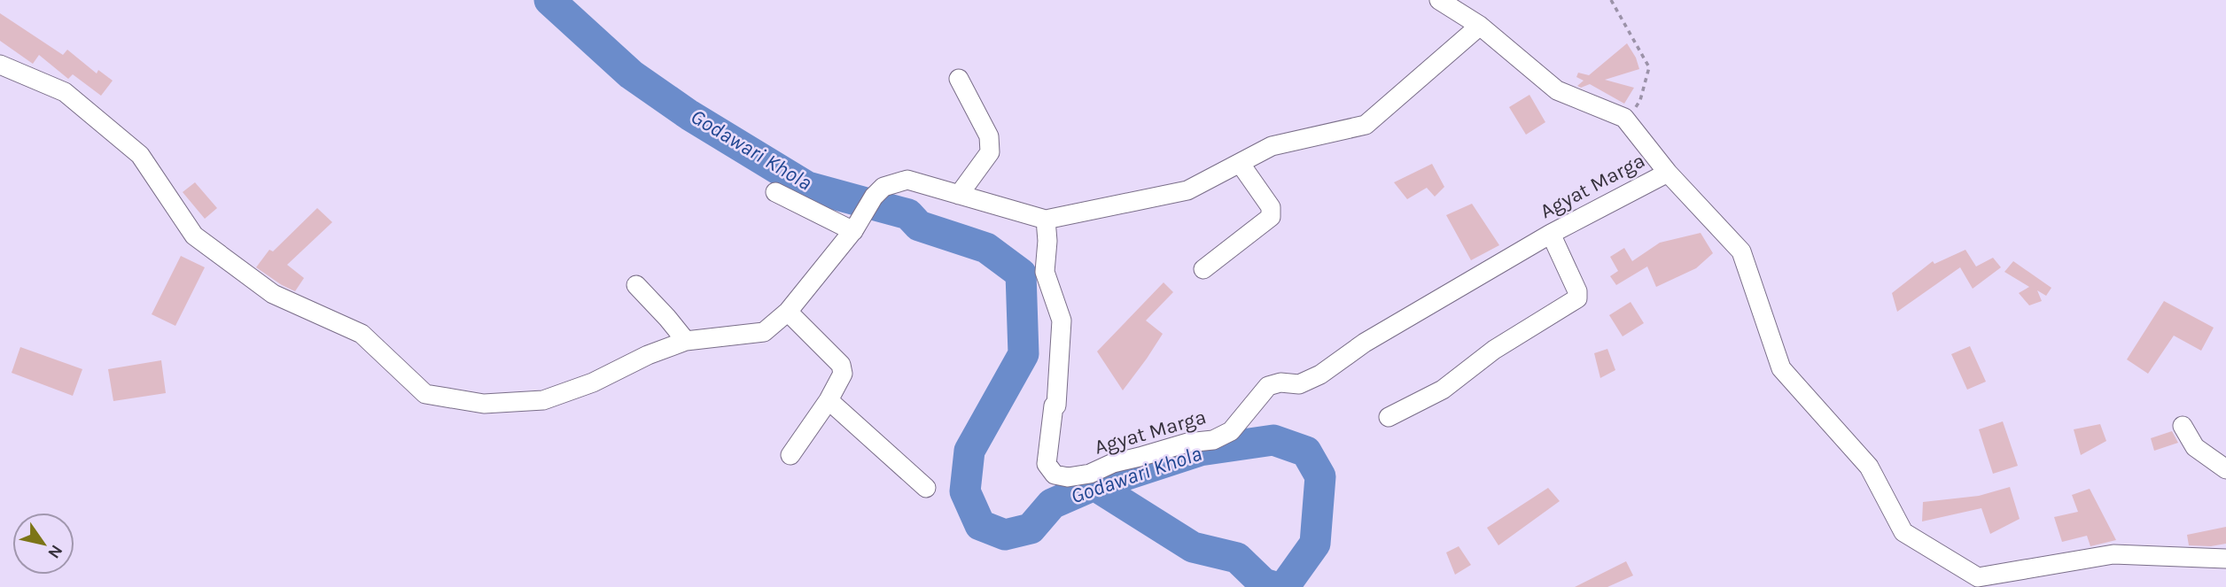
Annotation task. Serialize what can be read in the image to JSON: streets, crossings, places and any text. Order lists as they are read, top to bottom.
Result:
{
  "streets": {
    "street": ["Agyat Marga"]
  },
  "water": ["Godawari Khola"],
  "north": "bottom right"
}
